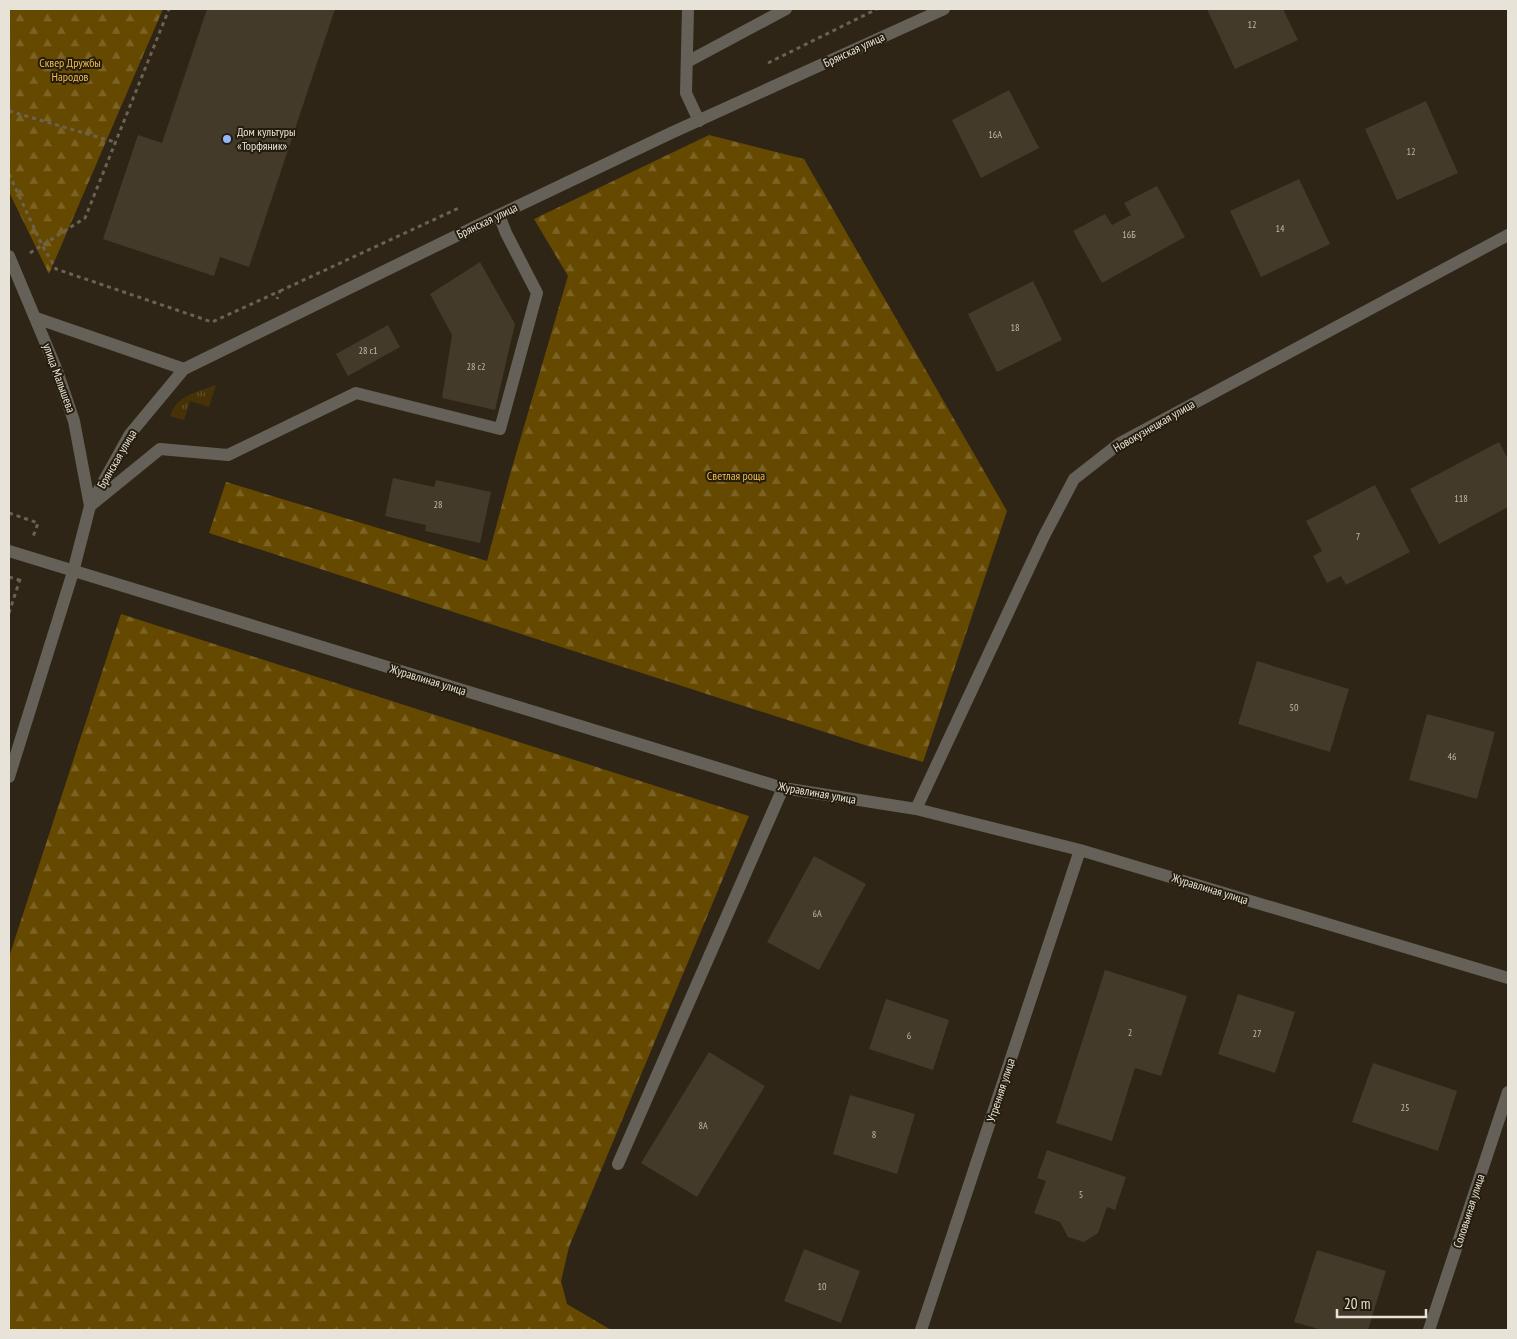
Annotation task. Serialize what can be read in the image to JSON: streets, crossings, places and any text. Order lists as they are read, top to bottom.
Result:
{
  "streets": {
    "street": [
      "Брянская улица",
      "улица Малышева",
      "Новокузнецкая улица",
      "Журавлиная улица",
      "Утренняя улица",
      "Соловьиная улица"
    ]
  },
  "crossings": [
    ["Брянская улица", "улица Малышева"],
    ["Новокузнецкая улица", "Журавлиная улица"],
    ["Журавлиная улица", "Утренняя улица"]
  ],
  "parks": ["Сквер Дружбы Народов", "Светлая роща"],
  "places": ["Дом культуры «Торфяник»"],
  "house_numbers": [
    "12",
    "16А",
    "12",
    "14",
    "16Б",
    "18",
    "28 с1",
    "28 с2",
    "118",
    "28",
    "7",
    "50",
    "46",
    "6А",
    "2",
    "27",
    "6",
    "25",
    "8А",
    "8",
    "5",
    "10"
  ],
  "scale_bar": "20 m"
}
